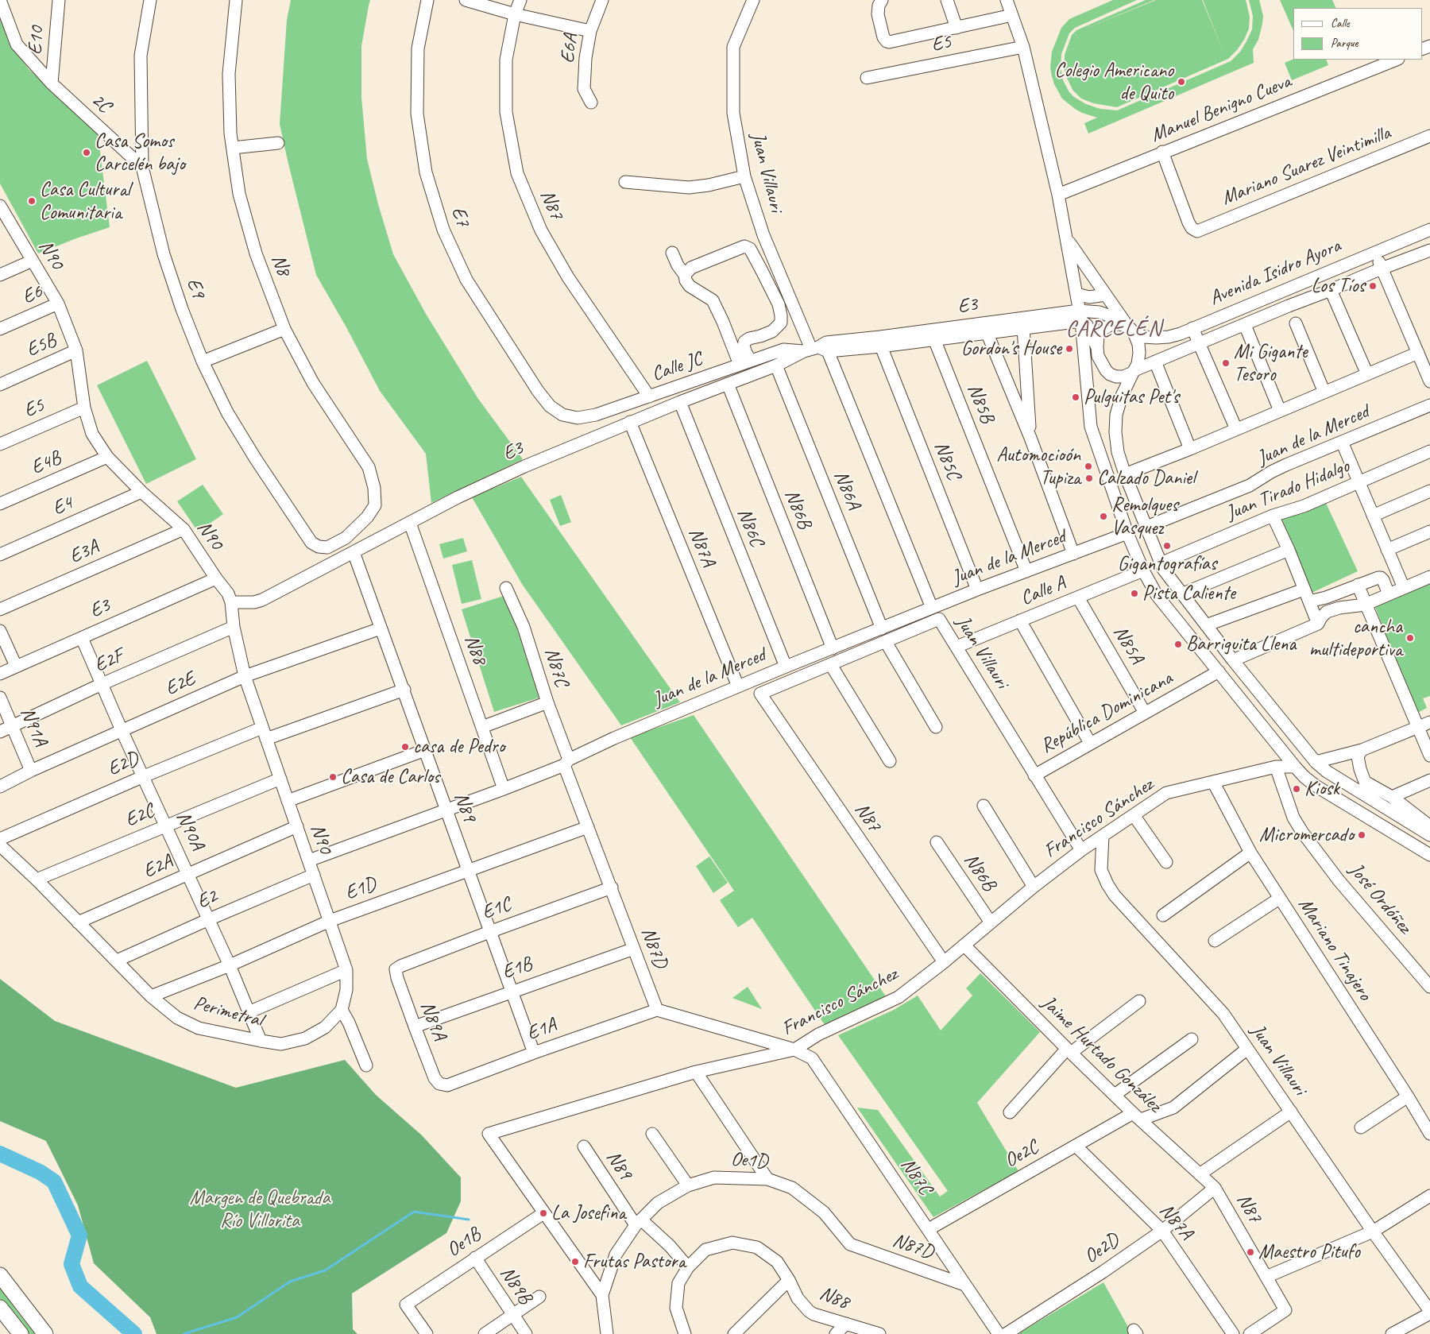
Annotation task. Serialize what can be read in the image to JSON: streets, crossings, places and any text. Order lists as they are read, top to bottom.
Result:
{
  "streets": {
    "street": [
      "E10",
      "E5",
      "E6A",
      "2C",
      "Manuel Benigno Cueva",
      "Mariano Suarez Veintimilla",
      "Juan Villauri",
      "N87",
      "E7",
      "N90",
      "N8",
      "Avenida Isidro Ayora",
      "E9",
      "E6",
      "E3",
      "E5B",
      "Calle JC",
      "N85B",
      "Juan de la Merced",
      "N85C",
      "E4B",
      "N86A",
      "Juan Tirado Hidalgo",
      "E4",
      "N86B",
      "N86C",
      "N87A",
      "E3A",
      "Calle A",
      "N85A",
      "N88",
      "E2F",
      "N87C",
      "E2E",
      "República Dominicana",
      "N91A",
      "E2D",
      "N89",
      "E2C",
      "Francisco Sánchez",
      "N90A",
      "E2A",
      "E1D",
      "José Ordóñez",
      "E2",
      "E1C",
      "N87D",
      "Mariano Tinajero",
      "E1B",
      "Perimetral",
      "N89A",
      "E1A",
      "Jaime Hurtado González",
      "Oe2C",
      "Oe1D",
      "Oe1B",
      "Oe2D",
      "N89B"
    ]
  },
  "crossings": [
    ["E10", "2C"],
    ["E5", "N90"],
    ["2C", "E9"],
    ["Manuel Benigno Cueva", "Mariano Suarez Veintimilla"],
    ["Juan Villauri", "N87"],
    ["Juan Villauri", "E3"],
    ["Juan Villauri", "Calle JC"],
    ["Juan Villauri", "Juan de la Merced"],
    ["Juan Villauri", "Calle A"],
    ["Juan Villauri", "República Dominicana"],
    ["Juan Villauri", "Francisco Sánchez"],
    ["Juan Villauri", "Oe2C"],
    ["N87", "Calle JC"],
    ["N87", "Francisco Sánchez"],
    ["N87", "Jaime Hurtado González"],
    ["N87", "Oe2D"],
    ["E7", "Calle JC"],
    ["N90", "E6"],
    ["N90", "E3"],
    ["N90", "E5B"],
    ["N90", "Juan de la Merced"],
    ["N90", "E4B"],
    ["N90", "E4"],
    ["N90", "E3A"],
    ["N90", "E2F"],
    ["N90", "E2E"],
    ["N90", "E2D"],
    ["N90", "E2C"],
    ["N90", "E2A"],
    ["N90", "E1D"],
    ["N90", "E2"],
    ["N8", "E9"],
    ["Avenida Isidro Ayora", "E3"],
    ["E3", "Calle JC"],
    ["E3", "N85B"],
    ["E3", "N85C"],
    ["E3", "N86A"],
    ["E3", "N86B"],
    ["E3", "N86C"],
    ["E3", "N87A"],
    ["E3", "N88"],
    ["E3", "N89"],
    ["E3", "N90A"],
    ["N85B", "Juan de la Merced"],
    ["Juan de la Merced", "N85C"],
    ["Juan de la Merced", "N86A"],
    ["Juan de la Merced", "N86B"],
    ["Juan de la Merced", "N86C"],
    ["Juan de la Merced", "N87A"],
    ["Juan de la Merced", "N88"],
    ["Juan de la Merced", "N87C"],
    ["Juan de la Merced", "N89"],
    ["Juan de la Merced", "N87D"],
    ["N86B", "Francisco Sánchez"],
    ["N87A", "Oe2C"],
    ["N87A", "Oe2D"],
    ["Calle A", "N85A"],
    ["N85A", "República Dominicana"],
    ["N88", "N89"],
    ["E2F", "N91A"],
    ["E2F", "N90A"],
    ["N87C", "Francisco Sánchez"],
    ["N87C", "N87D"],
    ["N87C", "Oe2C"],
    ["E2E", "N91A"],
    ["E2E", "N89"],
    ["E2E", "N90A"],
    ["E2D", "N89"],
    ["E2D", "N90A"],
    ["N89", "E1D"],
    ["N89", "E1C"],
    ["N89", "E1B"],
    ["N89", "E1A"],
    ["N89", "Oe1D"],
    ["E2C", "N90A"],
    ["E2C", "Perimetral"],
    ["Francisco Sánchez", "José Ordóñez"],
    ["Francisco Sánchez", "Mariano Tinajero"],
    ["Francisco Sánchez", "Jaime Hurtado González"],
    ["Francisco Sánchez", "Oe1B"],
    ["N90A", "E2A"],
    ["N90A", "E1D"],
    ["N90A", "E2"],
    ["N90A", "Perimetral"],
    ["E2A", "Perimetral"],
    ["E1D", "N87D"],
    ["E1D", "Perimetral"],
    ["E2", "Perimetral"],
    ["E1C", "N87D"],
    ["E1C", "N89A"],
    ["N87D", "E1B"],
    ["N87D", "E1A"],
    ["N87D", "Oe1D"],
    ["E1B", "N89A"],
    ["N89A", "E1A"],
    ["Jaime Hurtado González", "Oe2C"],
    ["Jaime Hurtado González", "Oe2D"],
    ["Oe1B", "N89B"]
  ],
  "districts": ["CARCELÉN"],
  "parks": ["Margen de Quebrada Río Villorita"],
  "places": [
    "Colegio Americano de Quito",
    "Casa Somos Carcelén bajo",
    "Casa Cultural Comunitaria",
    "Los Tíos",
    "Gordon's House",
    "Mi Gigante Tesoro",
    "Pulguitas Pet's",
    "Automocioón Tupiza",
    "Calzado Daniel",
    "Remolques Vasquez",
    "Gigantografías",
    "Pista Caliente",
    "cancha multideportiva",
    "Barriguita Llena",
    "casa de Pedro",
    "Casa de Carlos",
    "Kiosk",
    "Micromercado",
    "La Josefina",
    "Maestro Pitufo",
    "Frutas Pastora"
  ],
  "legend": ["Calle", "Parque"]
}
